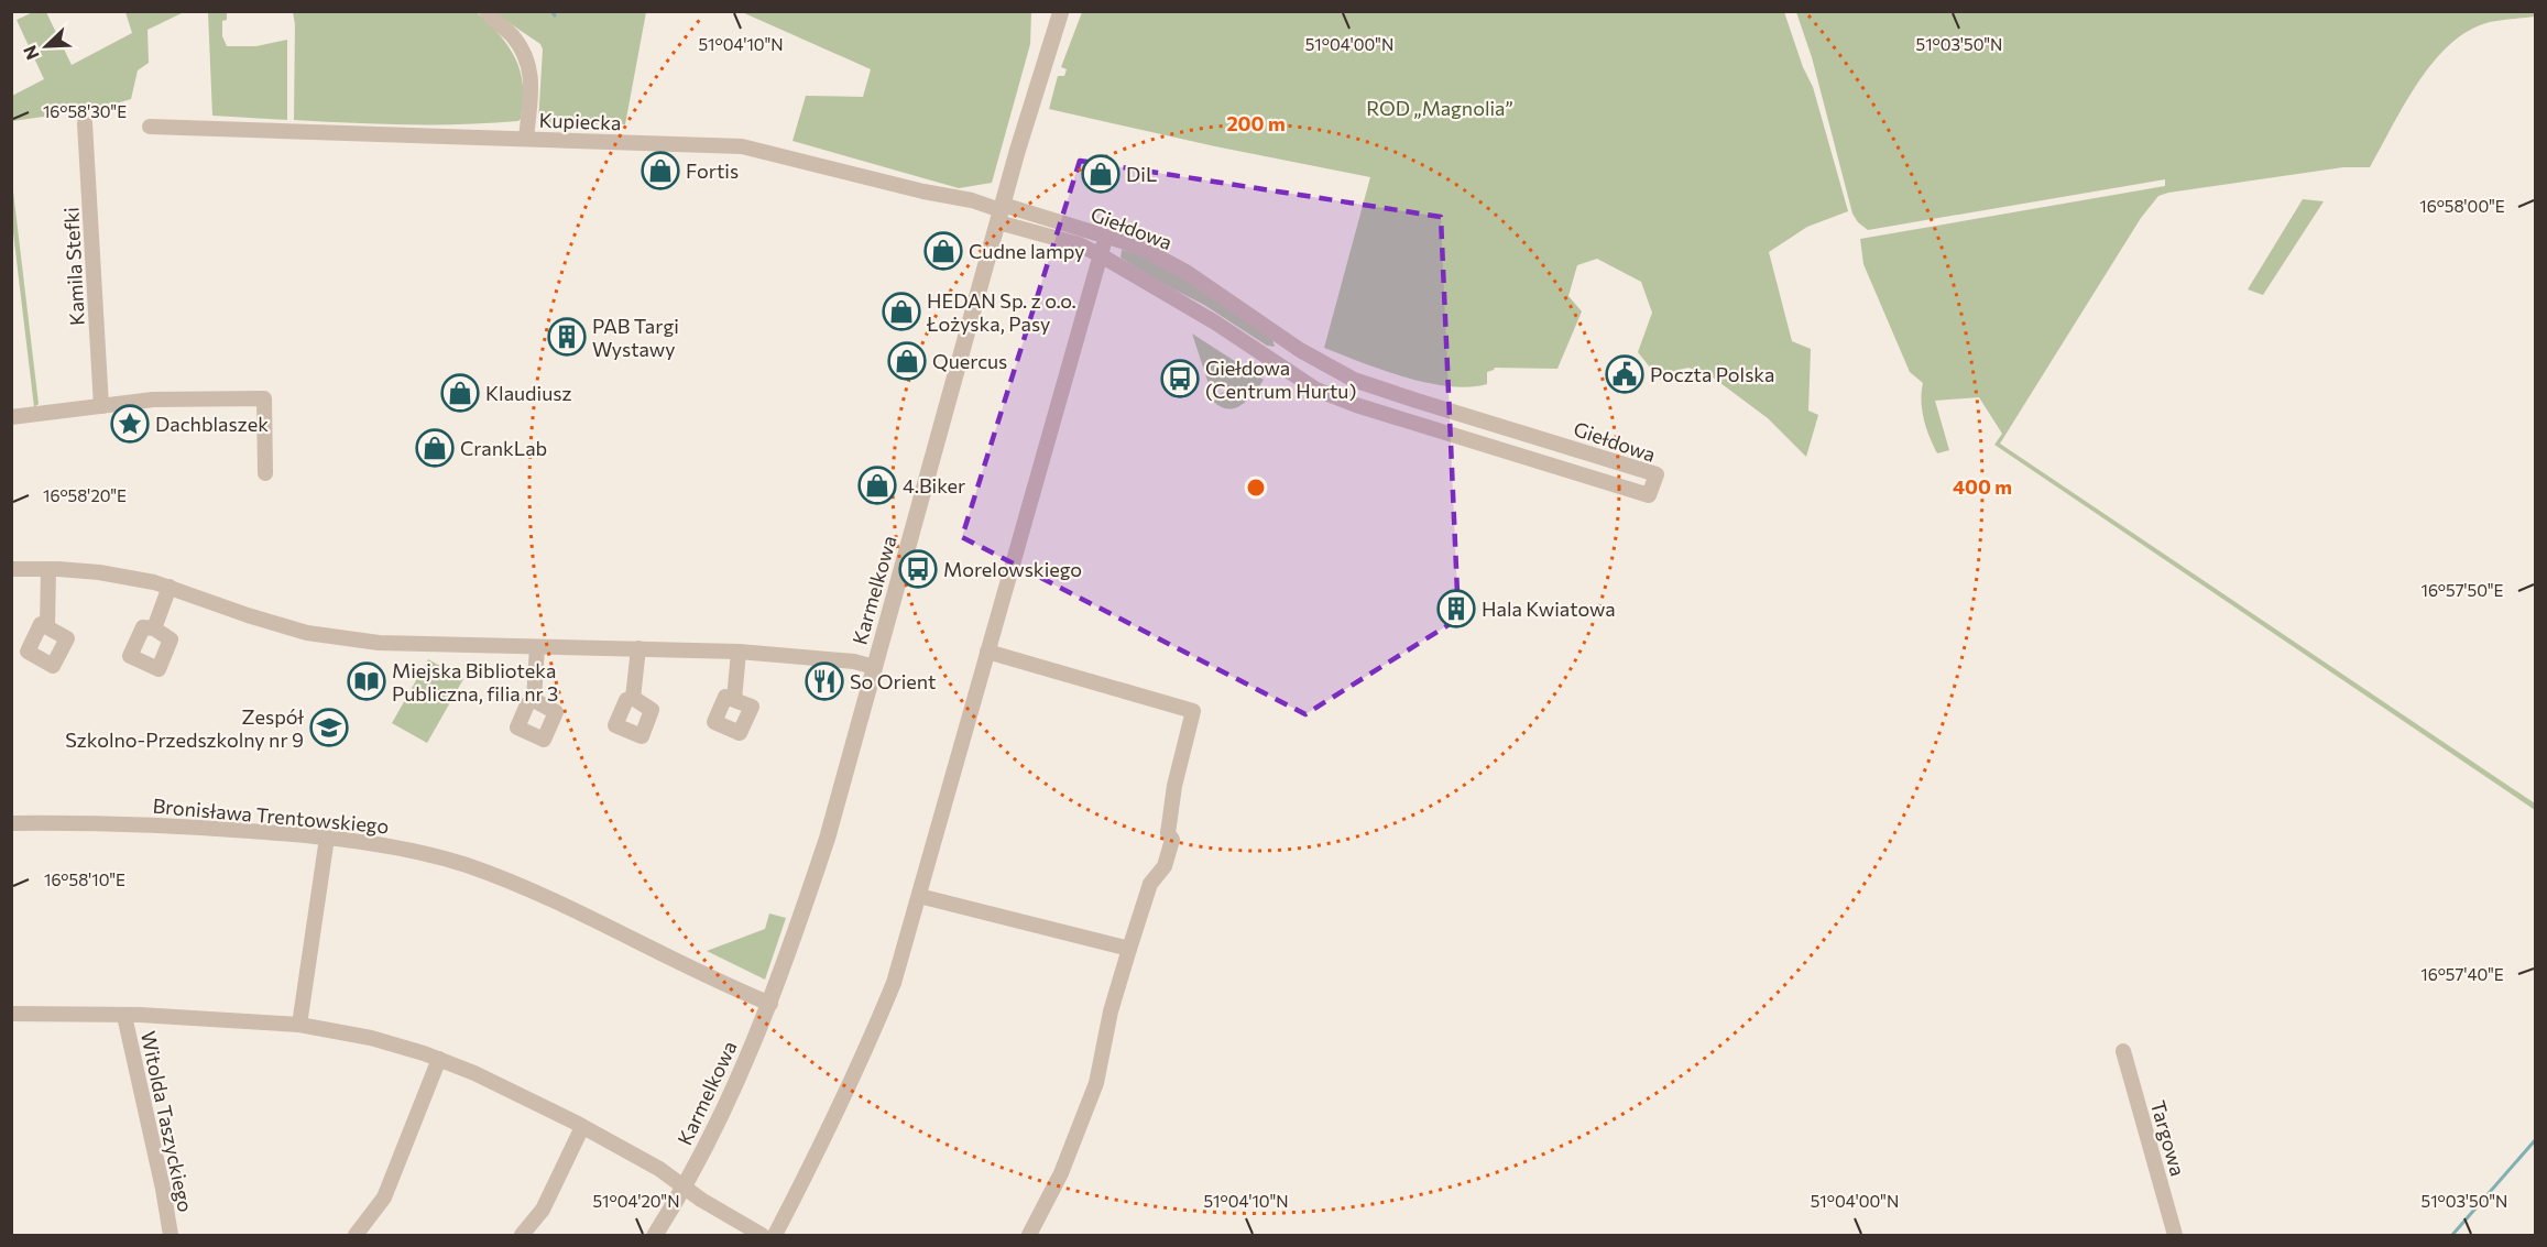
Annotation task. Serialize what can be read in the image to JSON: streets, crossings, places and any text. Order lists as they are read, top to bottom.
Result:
{
  "streets": {
    "street": [
      "Kupiecka",
      "Giełdowa",
      "Kamila Stefki",
      "Karmelkowa",
      "Bronisława Trentowskiego",
      "Witolda Taszyckiego",
      "Targowa"
    ]
  },
  "crossings": [
    ["Kupiecka", "Giełdowa"],
    ["Kupiecka", "Karmelkowa"],
    ["Giełdowa", "Karmelkowa"],
    ["Karmelkowa", "Bronisława Trentowskiego"]
  ],
  "parks": ["ROD „Magnolia”"],
  "places": {
    "shop": [
      "Fortis",
      "DiL",
      "Cudne lampy",
      "HEDAN Sp. z o.o. Łożyska, Pasy",
      "Quercus",
      "Klaudiusz",
      "CrankLab",
      "4.Biker"
    ],
    "building": ["PAB Targi Wystawy", "Hala Kwiatowa"],
    "public building": ["Poczta Polska"],
    "bus stop": ["Giełdowa (Centrum Hurtu)", "Morelowskiego"],
    "place": ["Dachblaszek"],
    "library": ["Miejska Biblioteka Publiczna, filia nr 3"],
    "restaurant": ["So Orient"],
    "school or university": ["Zespół Szkolno-Przedszkolny nr 9"]
  },
  "north": "bottom left",
  "coordinates": [
    "51°04'10\"N",
    "51°04'00\"N",
    "51°03'50\"N",
    "16°58'30\"E",
    "16°58'00\"E",
    "16°58'20\"E",
    "16°57'50\"E",
    "16°58'10\"E",
    "16°57'40\"E",
    "51°04'20\"N"
  ],
  "rings": ["200 m", "400 m"]
}
